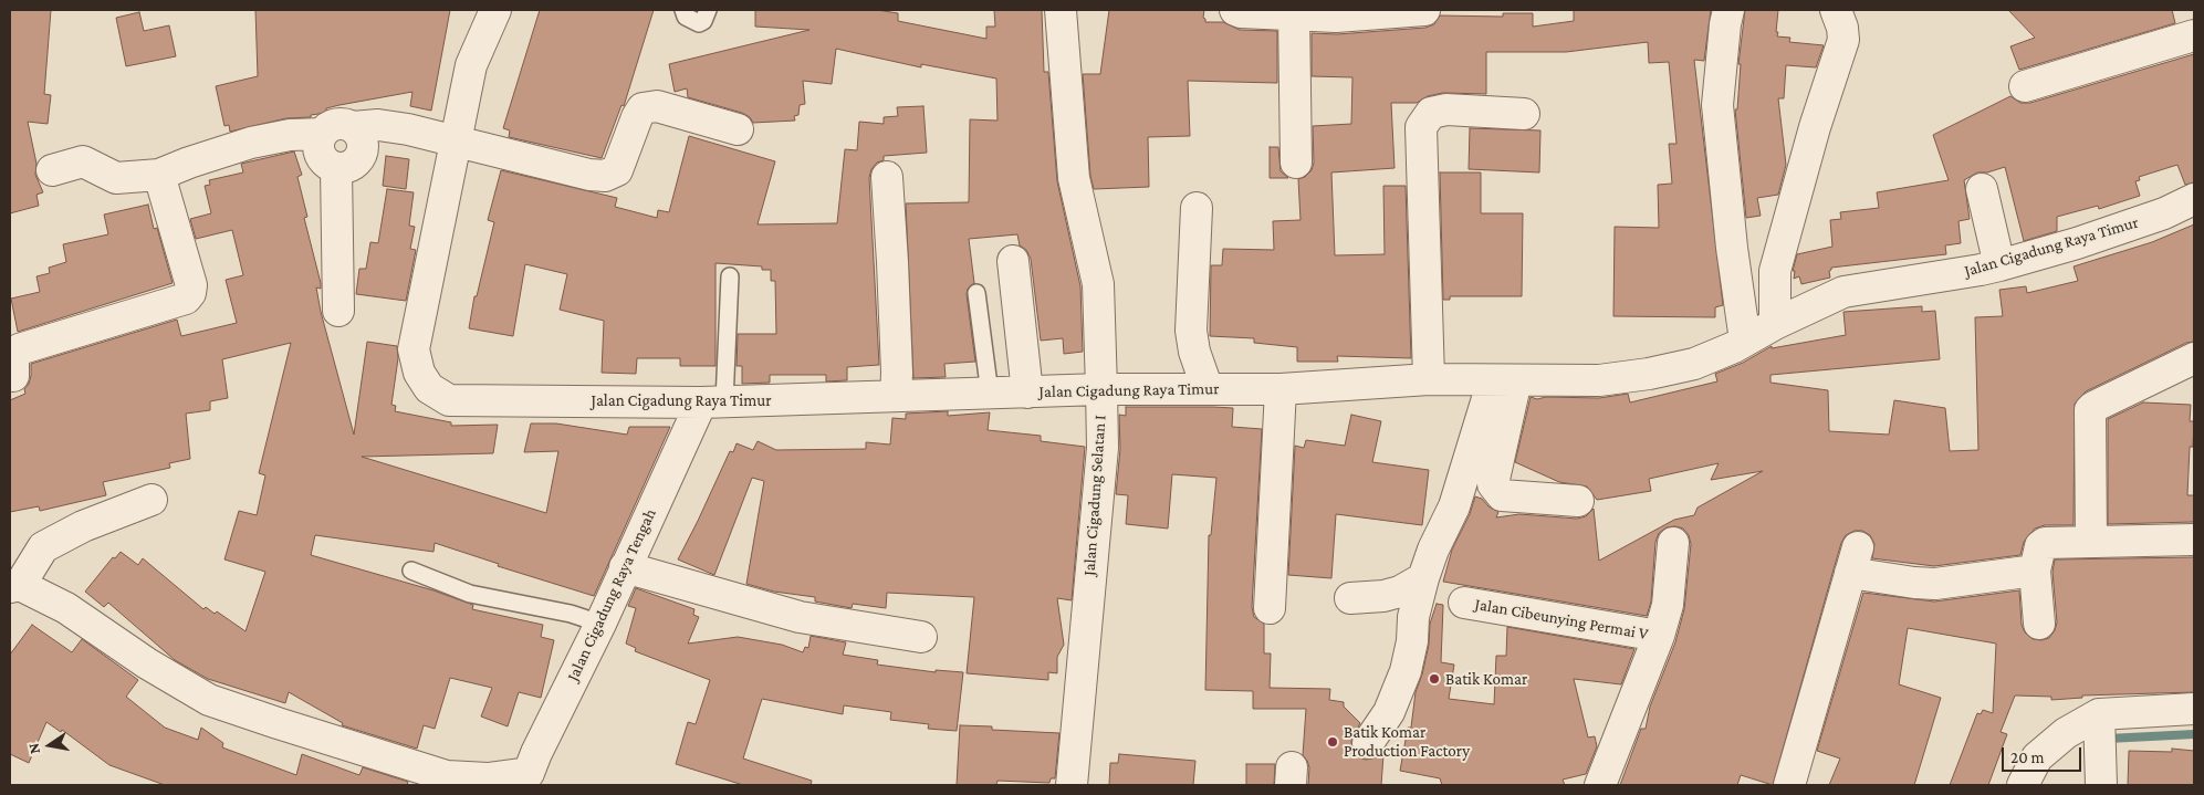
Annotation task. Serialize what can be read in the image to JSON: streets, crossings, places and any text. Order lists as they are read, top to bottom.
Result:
{
  "streets": {
    "street": [
      "Jalan Cigadung Raya Timur",
      "Jalan Cigadung Selatan I",
      "Jalan Cigadung Raya Tengah",
      "Jalan Cibeunying Permai V"
    ]
  },
  "crossings": [
    ["Jalan Cigadung Raya Timur", "Jalan Cigadung Selatan I"],
    ["Jalan Cigadung Raya Timur", "Jalan Cigadung Raya Tengah"]
  ],
  "places": ["Batik Komar", "Batik Komar Production Factory"],
  "scale_bar": "20 m",
  "north": "left"
}
